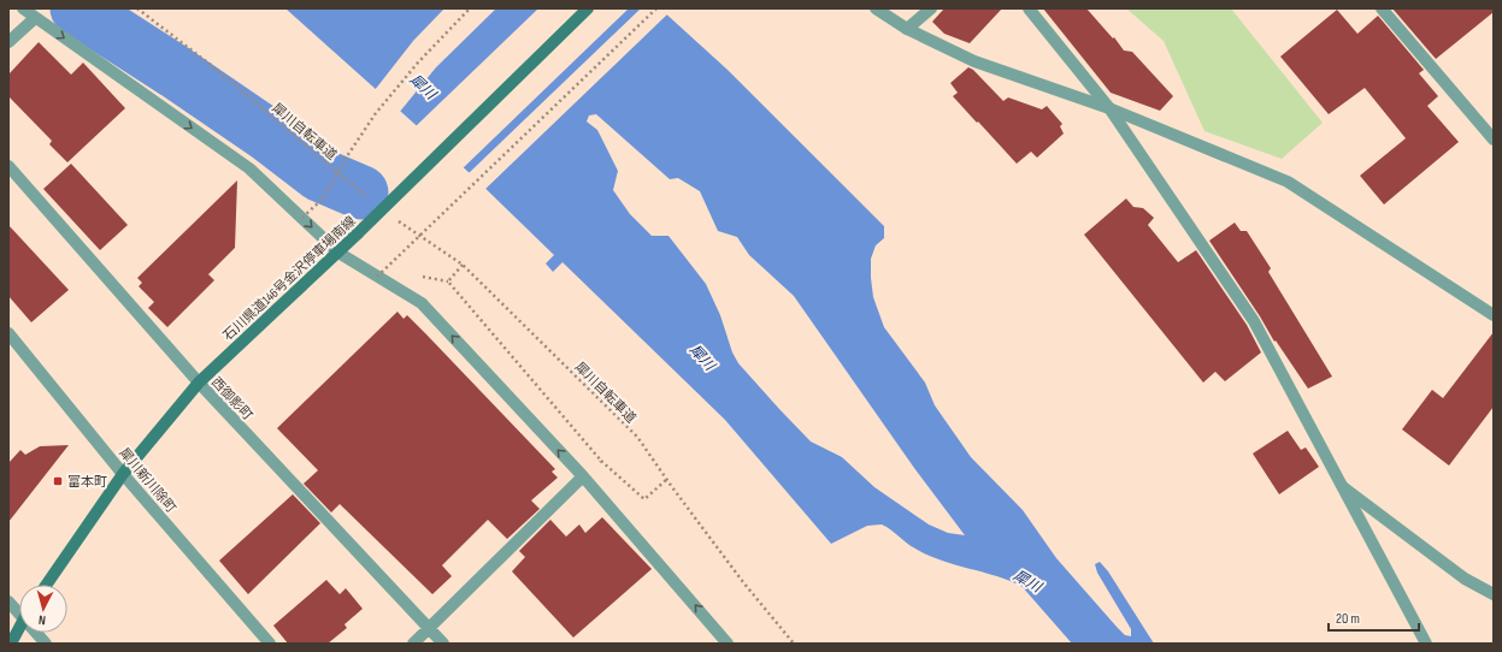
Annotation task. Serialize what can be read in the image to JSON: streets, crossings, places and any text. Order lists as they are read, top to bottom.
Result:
{
  "streets": {
    "main road": ["石川県道146号金沢停車場南線"],
    "street": ["西御影町", "犀川新川除町"],
    "path": ["犀川自転車道"]
  },
  "crossings": [
    ["石川県道146号金沢停車場南線", "西御影町"],
    ["石川県道146号金沢停車場南線", "犀川新川除町"]
  ],
  "water": ["犀川"],
  "places": {
    "transit": ["富本町"]
  },
  "scale_bar": "20 m",
  "north": "bottom"
}
